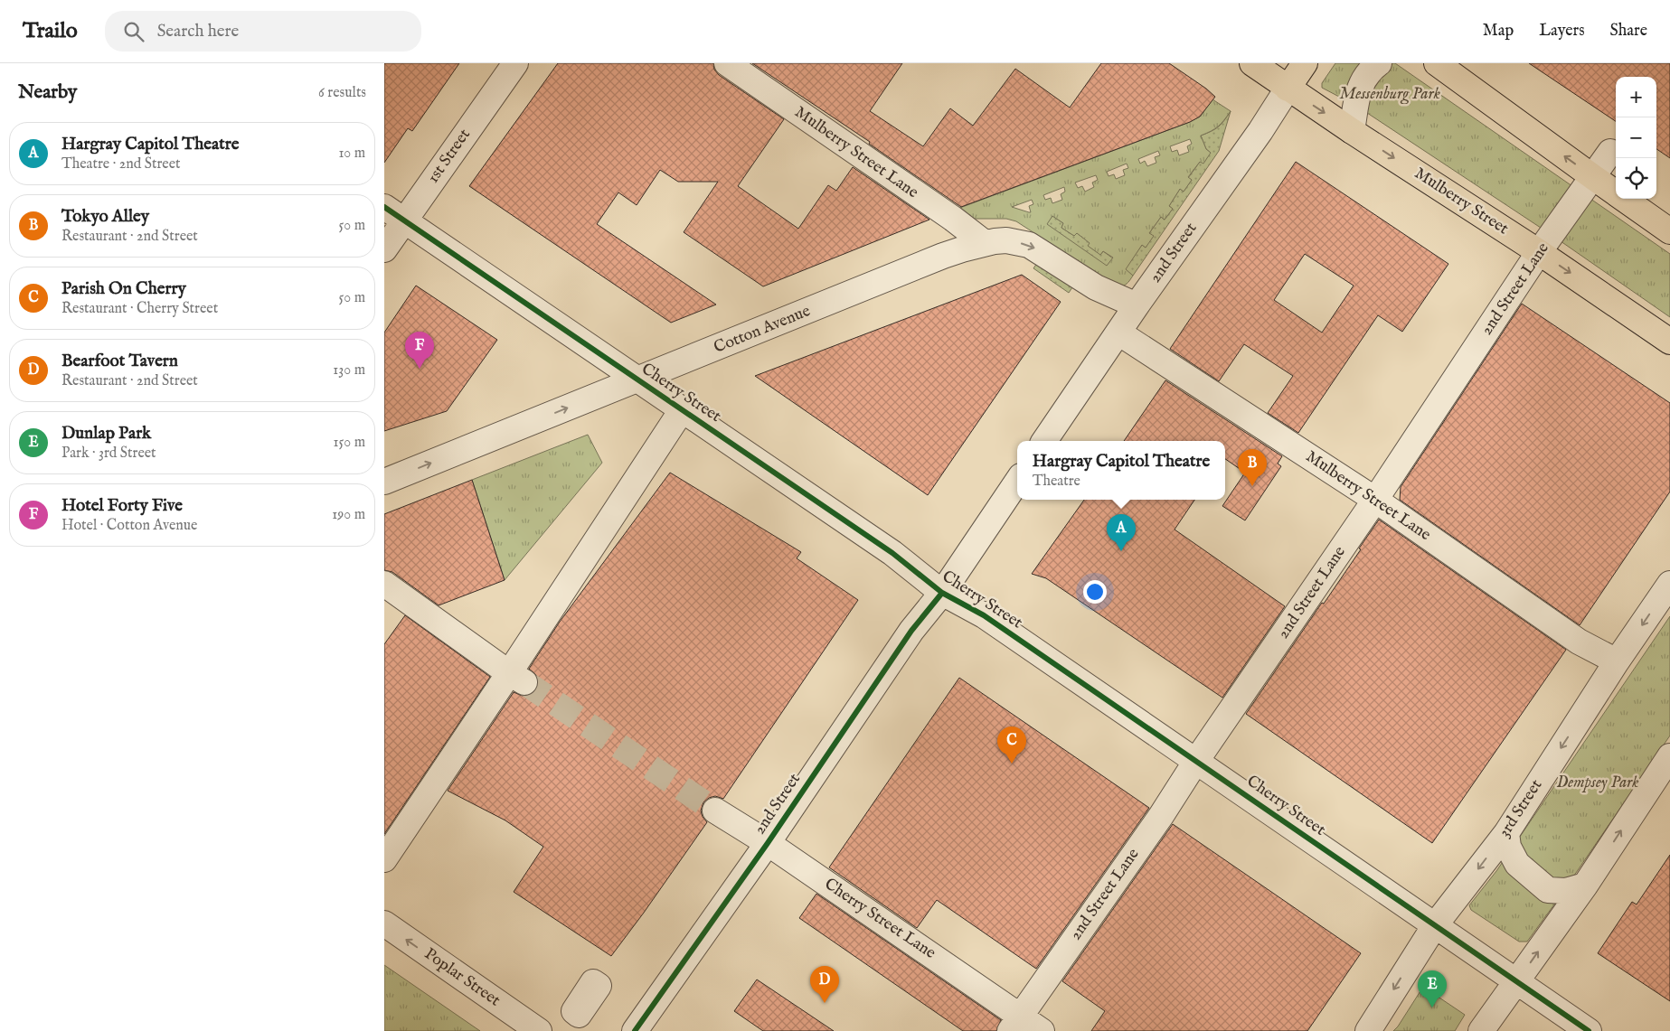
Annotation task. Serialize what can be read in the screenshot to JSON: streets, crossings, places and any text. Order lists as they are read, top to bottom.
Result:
{
  "streets": {
    "main road": ["Mulberry Street", "2nd Street"],
    "street": [
      "Mulberry Street Lane",
      "1st Street",
      "2nd Street Lane",
      "Cotton Avenue",
      "Cherry Street",
      "3rd Street",
      "Cherry Street Lane",
      "Poplar Street"
    ]
  },
  "crossings": [
    ["Mulberry Street Lane", "2nd Street"],
    ["Mulberry Street Lane", "2nd Street Lane"],
    ["Mulberry Street Lane", "Cotton Avenue"],
    ["Mulberry Street Lane", "3rd Street"],
    ["1st Street", "Cherry Street"],
    ["Mulberry Street", "2nd Street"],
    ["Mulberry Street", "2nd Street Lane"],
    ["2nd Street", "Cotton Avenue"],
    ["2nd Street", "Cherry Street"],
    ["2nd Street", "Cherry Street Lane"],
    ["2nd Street Lane", "Cherry Street"],
    ["2nd Street Lane", "Cherry Street Lane"],
    ["Cotton Avenue", "Cherry Street"],
    ["Cherry Street", "3rd Street"]
  ],
  "one_way": ["Cotton Avenue", "Poplar Street"],
  "parks": ["Messenburg Park", "Dempsey Park"],
  "page": {
    "header": "Trailo",
    "search": "Search here",
    "nav": ["Map", "Layers", "Share"],
    "heading": ["Nearby", "6 results"],
    "map_buttons": ["+", "−"],
    "list": [
      {
        "mark": "A",
        "name": "Hargray Capitol Theatre",
        "note": "Theatre · 2nd Street",
        "value": "10 m"
      },
      {
        "mark": "B",
        "name": "Tokyo Alley",
        "note": "Restaurant · 2nd Street",
        "value": "50 m"
      },
      {
        "mark": "C",
        "name": "Parish On Cherry",
        "note": "Restaurant · Cherry Street",
        "value": "50 m"
      },
      {
        "mark": "D",
        "name": "Bearfoot Tavern",
        "note": "Restaurant · 2nd Street",
        "value": "130 m"
      },
      {
        "mark": "E",
        "name": "Dunlap Park",
        "note": "Park · 3rd Street",
        "value": "150 m"
      },
      {
        "mark": "F",
        "name": "Hotel Forty Five",
        "note": "Hotel · Cotton Avenue",
        "value": "190 m"
      }
    ],
    "pins": [
      "F",
      "B",
      "A",
      "C",
      "D",
      "E"
    ],
    "popup": ["Hargray Capitol Theatre", "Theatre"]
  }
}
